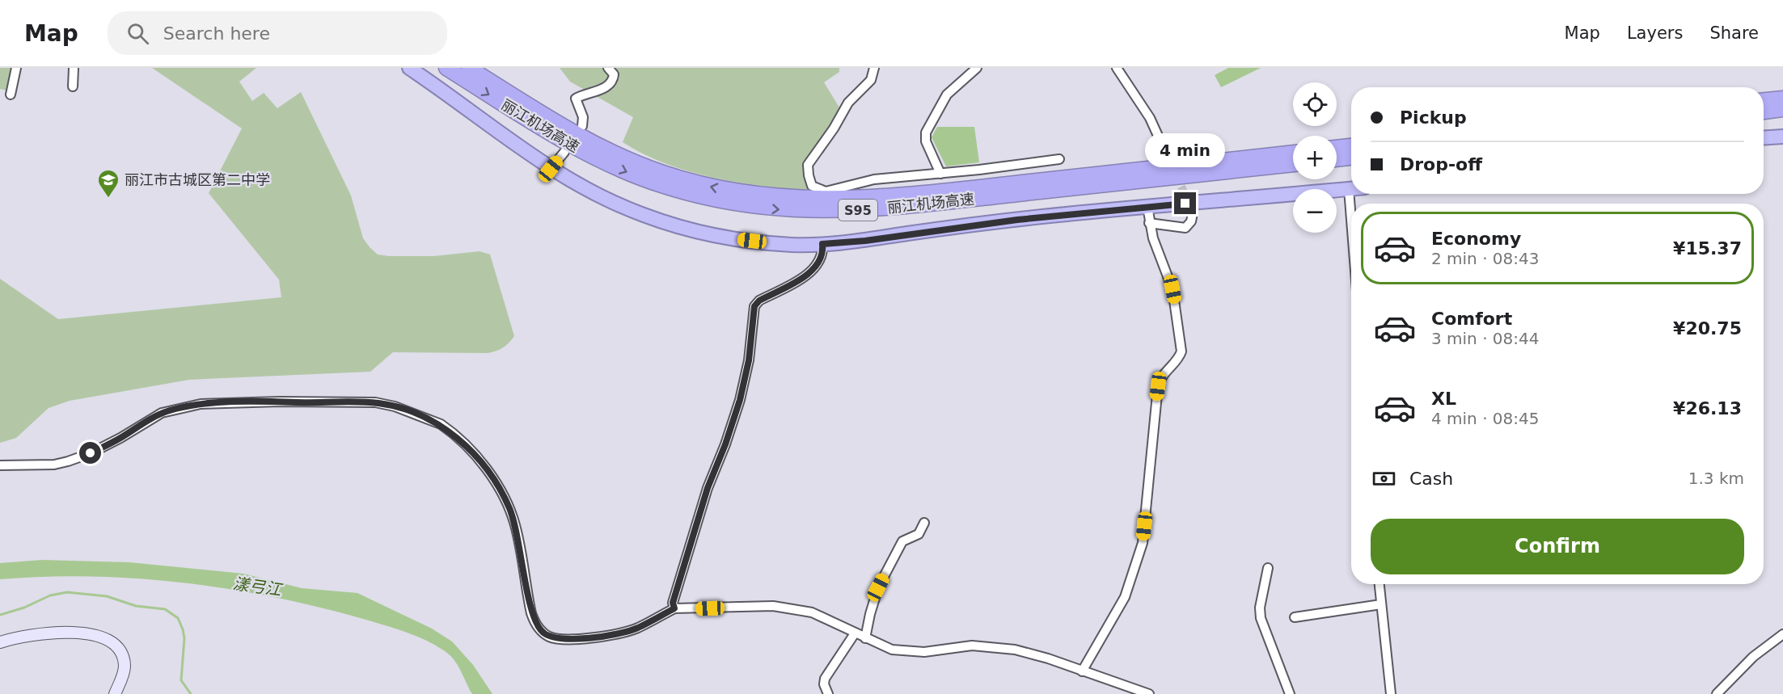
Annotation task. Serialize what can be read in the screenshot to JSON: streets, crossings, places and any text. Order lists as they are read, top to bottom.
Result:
{
  "streets": {
    "highway": ["丽江机场高速", "S95"]
  },
  "water": ["漾弓江"],
  "places": {
    "school or university": ["丽江市古城区第二中学"]
  },
  "page": {
    "header": "Map",
    "search": "Search here",
    "nav": ["Map", "Layers", "Share"],
    "map_buttons": ["+", "−"],
    "banner": ["Pickup", "Drop-off"],
    "bubble": "4 min",
    "list": [
      {
        "name": "Economy",
        "note": "2 min · 08:43",
        "value": "¥15.37"
      },
      {
        "name": "Comfort",
        "note": "3 min · 08:44",
        "value": "¥20.75"
      },
      {
        "name": "XL",
        "note": "4 min · 08:45",
        "value": "¥26.13"
      }
    ],
    "pay": ["Cash", "1.3 km"],
    "buttons": "Confirm"
  }
}
